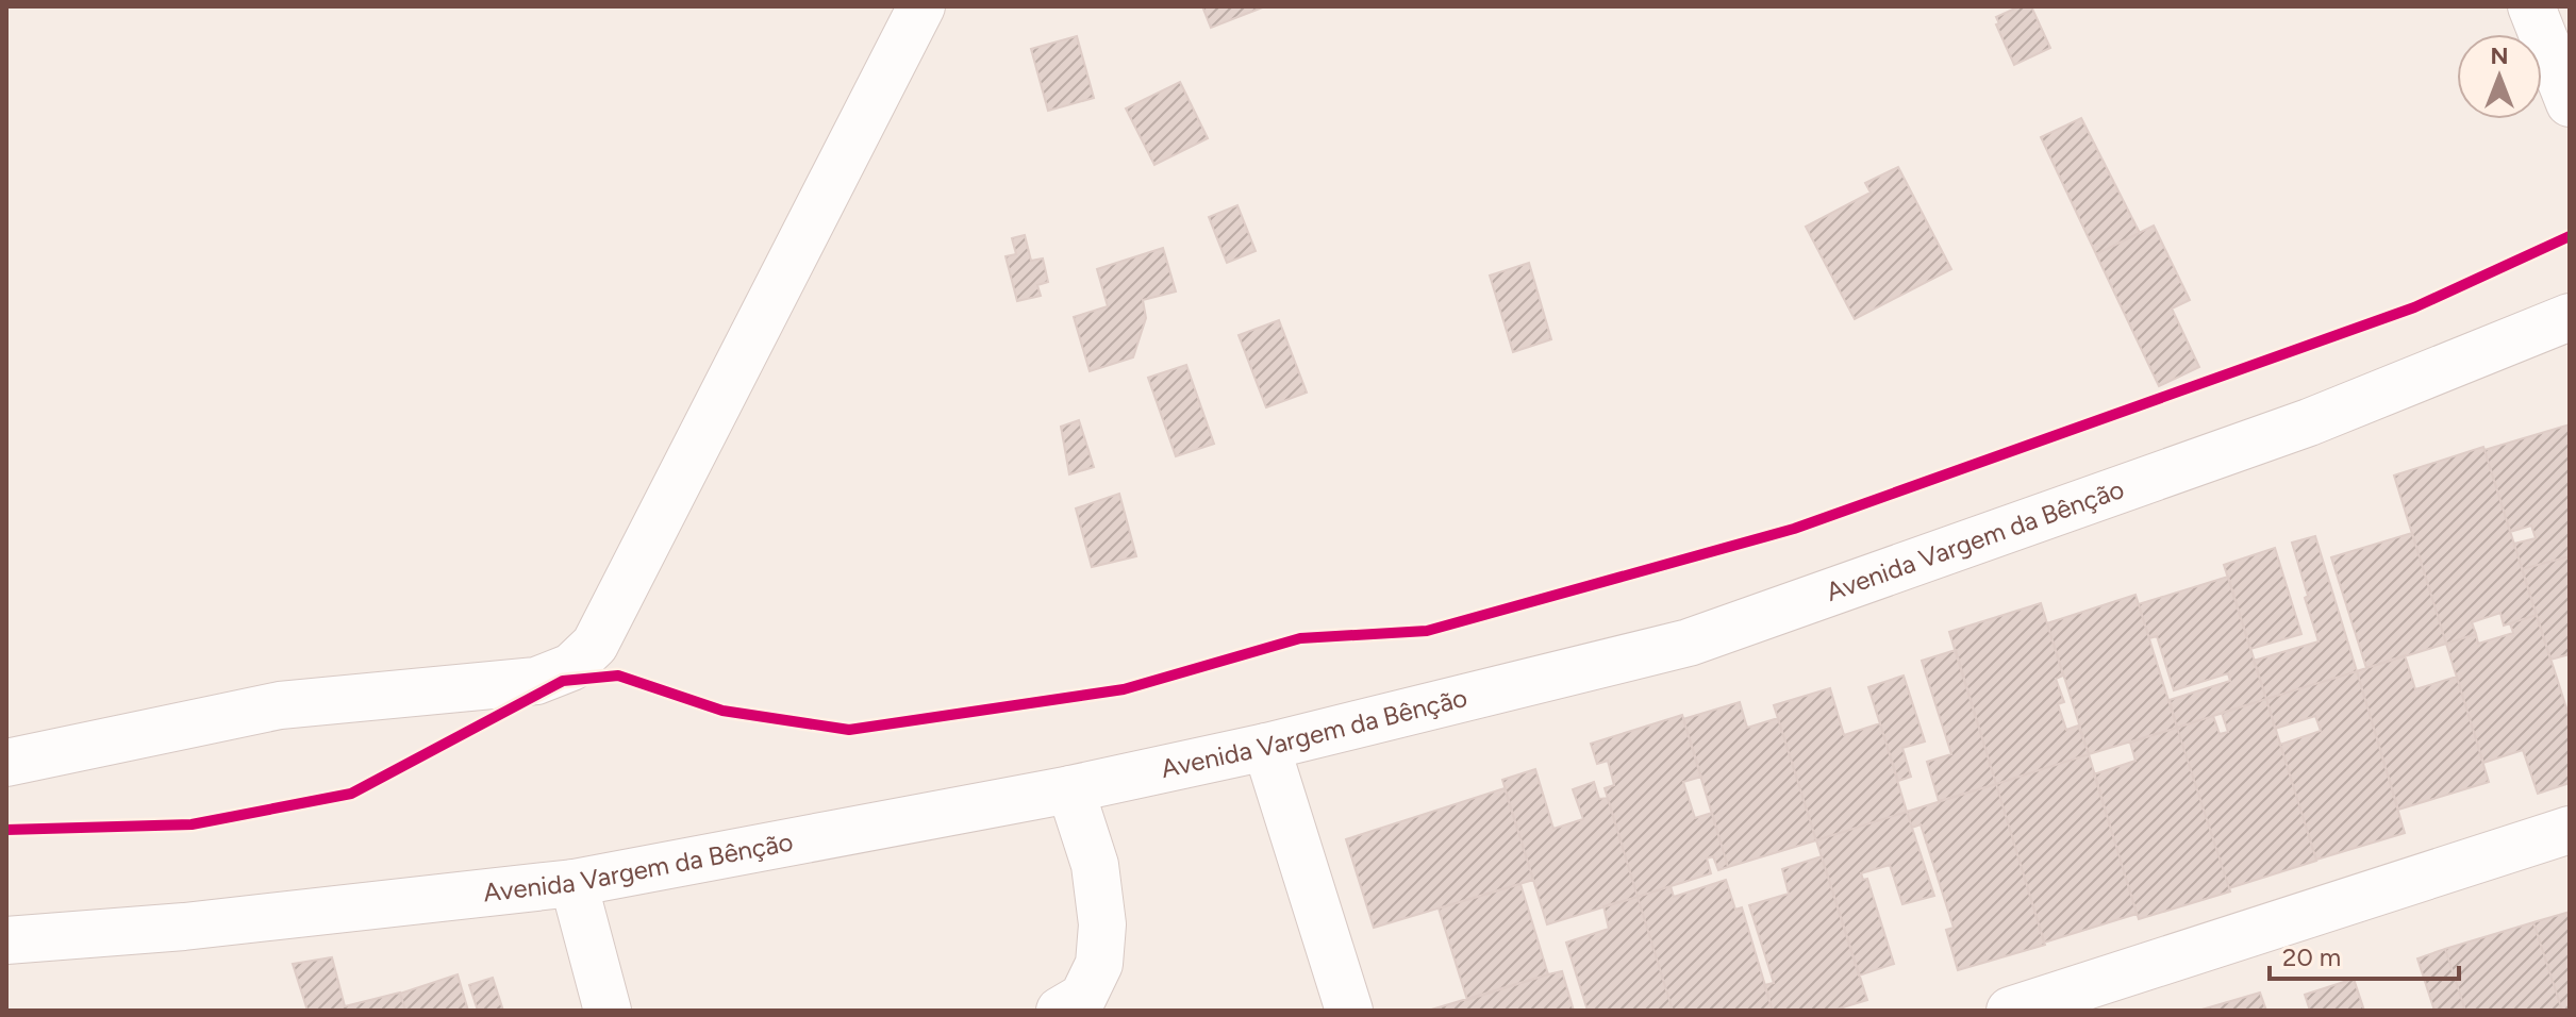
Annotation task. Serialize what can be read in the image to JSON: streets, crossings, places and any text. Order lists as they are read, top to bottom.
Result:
{
  "streets": {
    "street": ["Avenida Vargem da Bênção"]
  },
  "scale_bar": "20 m",
  "north": "top"
}
